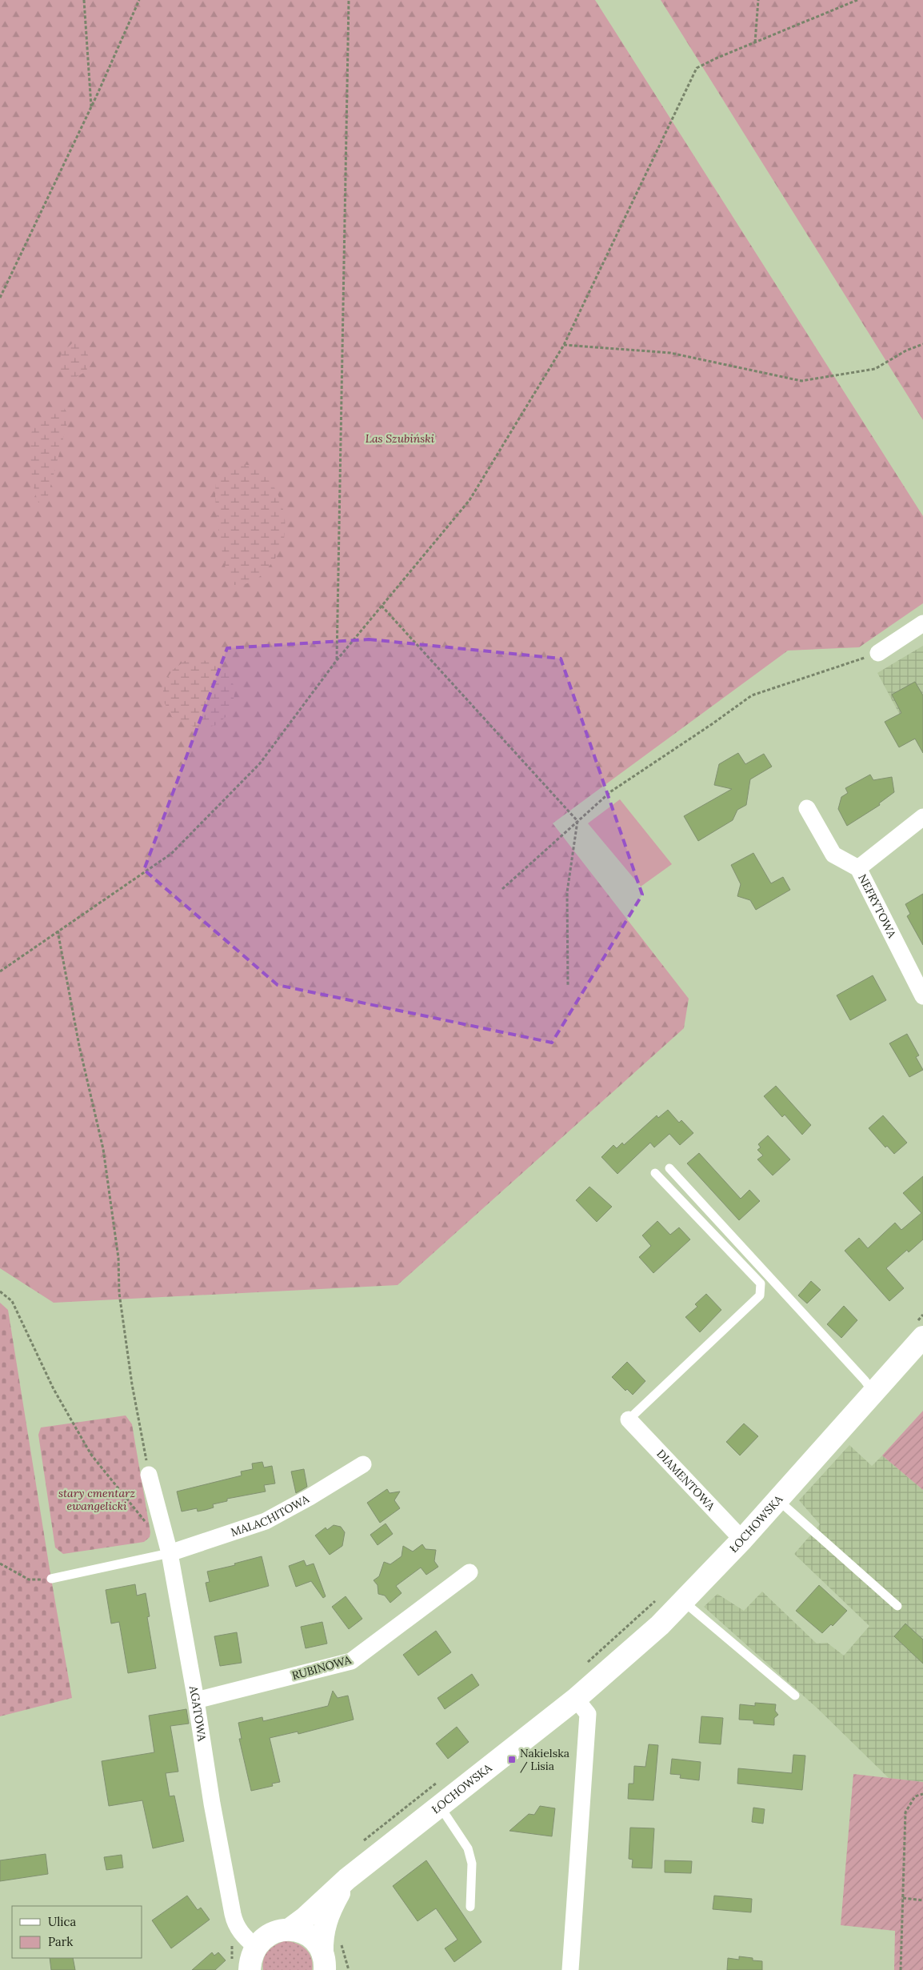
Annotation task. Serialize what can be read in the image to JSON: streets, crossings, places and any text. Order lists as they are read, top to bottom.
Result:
{
  "streets": {
    "main road": ["ŁOCHOWSKA"],
    "street": [
      "NEFRYTOWA",
      "DIAMENTOWA",
      "MALACHITOWA",
      "RUBINOWA",
      "AGATOWA"
    ]
  },
  "crossings": [
    ["DIAMENTOWA", "ŁOCHOWSKA"],
    ["MALACHITOWA", "AGATOWA"],
    ["RUBINOWA", "AGATOWA"]
  ],
  "parks": ["Las Szubiński", "stary cmentarz ewangelicki"],
  "places": {
    "transit": ["Nakielska / Lisia"]
  },
  "legend": ["Ulica", "Park"]
}
